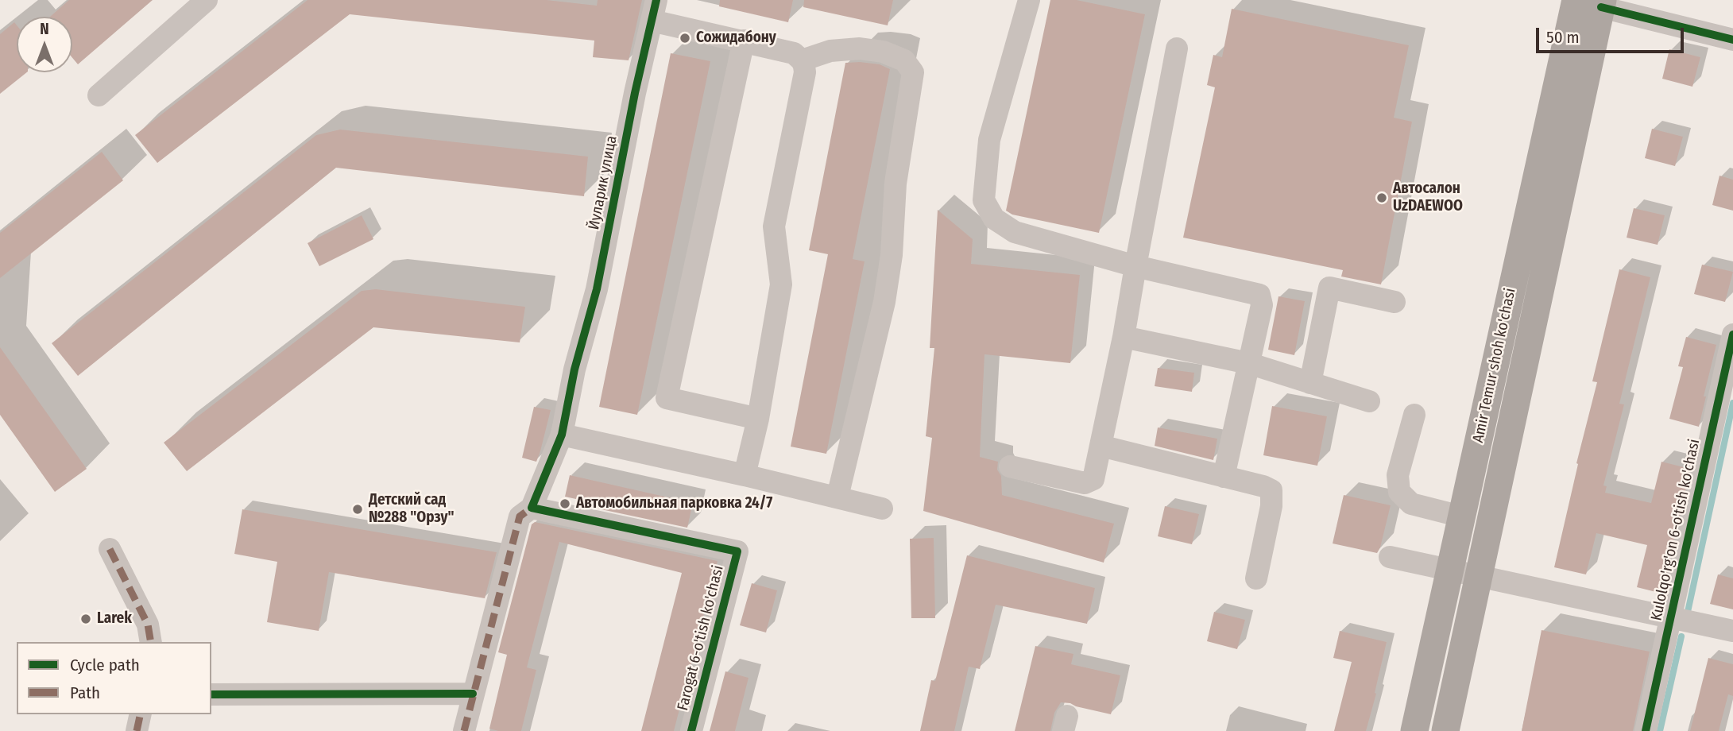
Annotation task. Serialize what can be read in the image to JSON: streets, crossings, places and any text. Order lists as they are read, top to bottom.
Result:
{
  "streets": {
    "main road": ["Amir Temur shoh ko'chasi"],
    "street": ["Йуларик улица", "Kulolqo'rg'on 6-o'tish ko'chasi", "Farogat 6-o'tish ko'chasi"]
  },
  "crossings": [
    ["Йуларик улица", "Farogat 6-o'tish ko'chasi"]
  ],
  "places": [
    "Сожидабону",
    "Автосалон UzDAEWOO",
    "Автомобильная парковка 24/7",
    "Детский сад №288 \"Орзу\"",
    "Larek"
  ],
  "legend": ["Cycle path", "Path"],
  "scale_bar": "50 m",
  "north": "top"
}
